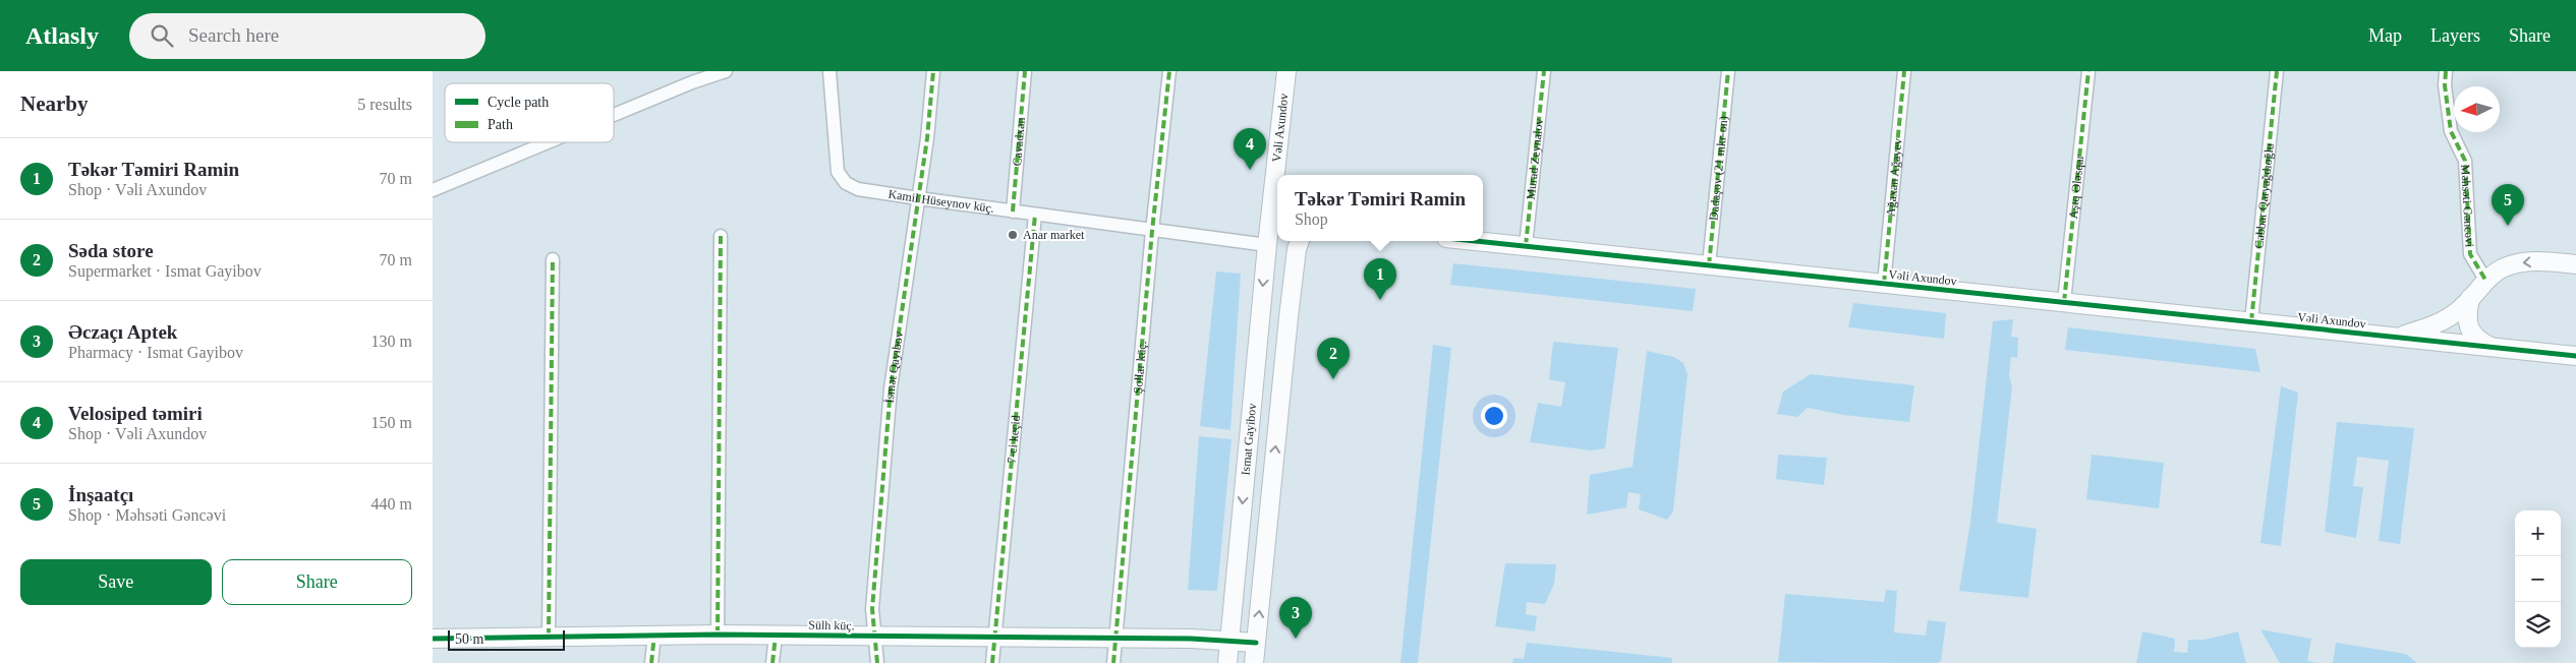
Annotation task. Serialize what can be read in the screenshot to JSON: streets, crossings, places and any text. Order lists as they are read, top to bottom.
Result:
{
  "streets": {
    "street": [
      "Vəli Axundov",
      "Cavadxan",
      "Murad Zeynalov",
      "Dadaşov (21 mkr-on)",
      "Ağaxan Ağayev",
      "Aşıq Ələsqar",
      "Cabbar Qaryağdıoğlu",
      "Kamil Hüseynov küç.",
      "Məhsəti Gəncəvi",
      "İsmət Qayıbov",
      "Şollar küç.",
      "7-ci keçid",
      "Ismat Gayibov",
      "Sülh küç."
    ]
  },
  "crossings": [
    ["Vəli Axundov", "Murad Zeynalov"],
    ["Vəli Axundov", "Dadaşov (21 mkr-on)"],
    ["Vəli Axundov", "Ağaxan Ağayev"],
    ["Vəli Axundov", "Aşıq Ələsqar"],
    ["Vəli Axundov", "Cabbar Qaryağdıoğlu"],
    ["Cavadxan", "Kamil Hüseynov küç."],
    ["Kamil Hüseynov küç.", "İsmət Qayıbov"],
    ["Kamil Hüseynov küç.", "Şollar küç."],
    ["Kamil Hüseynov küç.", "7-ci keçid"],
    ["Kamil Hüseynov küç.", "Ismat Gayibov"],
    ["İsmət Qayıbov", "Sülh küç."],
    ["Şollar küç.", "Sülh küç."],
    ["7-ci keçid", "Sülh küç."],
    ["Ismat Gayibov", "Sülh küç."]
  ],
  "places": ["Anar market"],
  "legend": ["Cycle path", "Path"],
  "scale_bar": "50 m",
  "north": "left",
  "page": {
    "header": "Atlasly",
    "search": "Search here",
    "nav": ["Map", "Layers", "Share"],
    "heading": ["Nearby", "5 results"],
    "pins": [
      "4",
      "5",
      "1",
      "2",
      "3"
    ],
    "list": [
      {
        "mark": "1",
        "name": "Tәkәr Tәmiri Ramin",
        "note": "Shop · Vəli Axundov",
        "value": "70 m"
      },
      {
        "mark": "2",
        "name": "Səda store",
        "note": "Supermarket · Ismat Gayibov",
        "value": "70 m"
      },
      {
        "mark": "3",
        "name": "Əczaçı Aptek",
        "note": "Pharmacy · Ismat Gayibov",
        "value": "130 m"
      },
      {
        "mark": "4",
        "name": "Velosiped təmiri",
        "note": "Shop · Vəli Axundov",
        "value": "150 m"
      },
      {
        "mark": "5",
        "name": "İnşaatçı",
        "note": "Shop · Məhsəti Gəncəvi",
        "value": "440 m"
      }
    ],
    "popup": ["Tәkәr Tәmiri Ramin", "Shop"],
    "map_buttons": ["+", "−"],
    "buttons": ["Save", "Share"],
    "scale": "50 m"
  }
}
